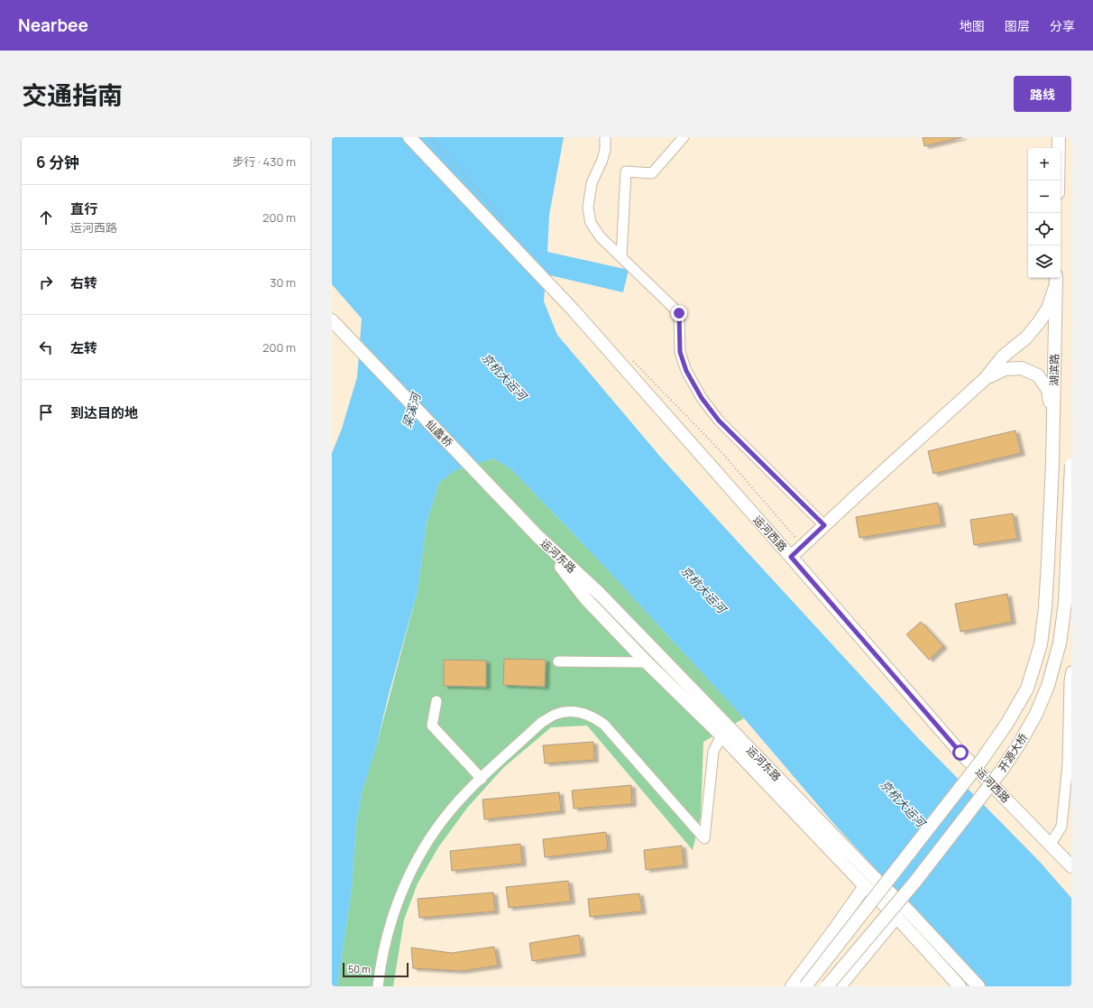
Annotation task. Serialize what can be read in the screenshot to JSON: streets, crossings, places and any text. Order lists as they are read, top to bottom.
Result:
{
  "streets": {
    "main road": [
      "湖滨路",
      "仙蠡桥",
      "运河西路",
      "运河东路",
      "开源大桥"
    ]
  },
  "crossings": [
    ["仙蠡桥", "运河东路"]
  ],
  "water": ["京杭大运河", "梁溪河"],
  "scale_bar": "50 m",
  "page": {
    "header": "Nearbee",
    "nav": ["地图", "图层", "分享"],
    "title": "交通指南",
    "buttons": "路线",
    "heading": ["6 分钟", "步行 · 430 m"],
    "map_buttons": ["+", "−"],
    "list": [
      ["直行", "运河西路", "200 m"],
      ["右转", "30 m"],
      ["左转", "200 m"],
      "到达目的地"
    ],
    "scale": "50 m"
  }
}
